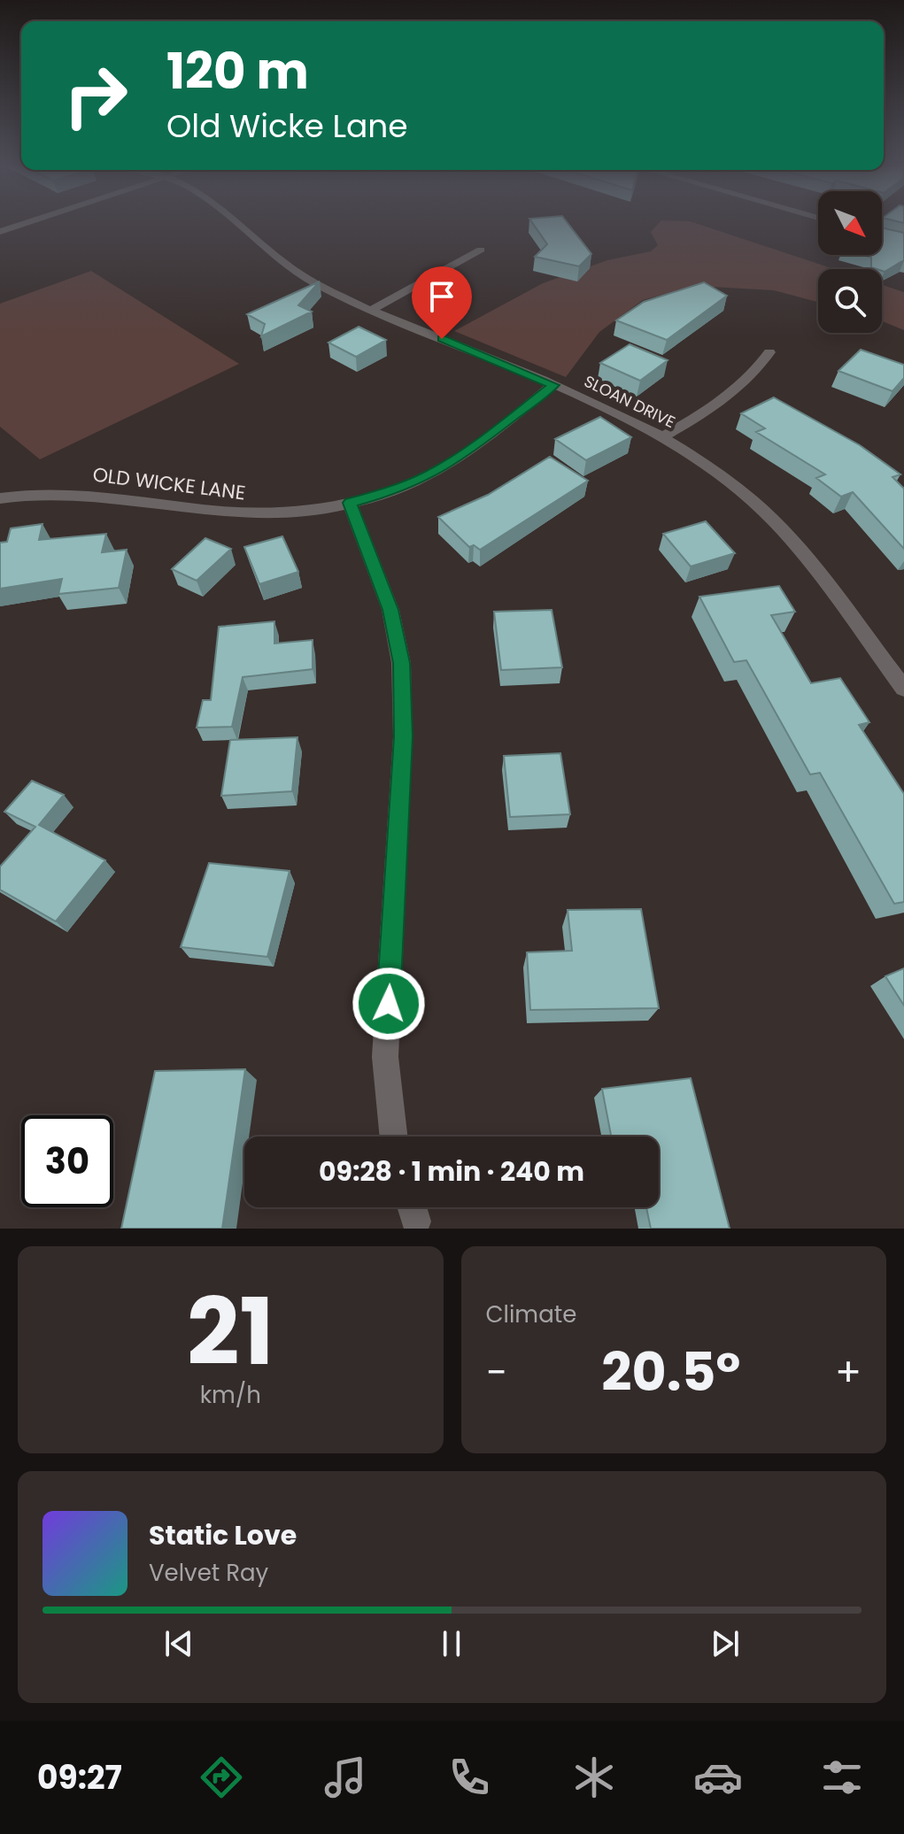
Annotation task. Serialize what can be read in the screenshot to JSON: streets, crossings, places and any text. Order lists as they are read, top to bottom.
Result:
{
  "streets": {
    "street": ["SLOAN DRIVE", "OLD WICKE LANE"]
  },
  "crossings": [
    ["SLOAN DRIVE", "OLD WICKE LANE"]
  ],
  "north": "bottom right",
  "page": {
    "turn": ["120 m", "Old Wicke Lane"],
    "limit": "30",
    "trip": "09:28 · 1 min · 240 m",
    "tile": [
      ["21", "km/h"],
      "Climate"
    ],
    "heat": ["−", "20.5°", "+"],
    "song": ["Static Love", "Velvet Ray"],
    "tabs": "09:27"
  }
}
